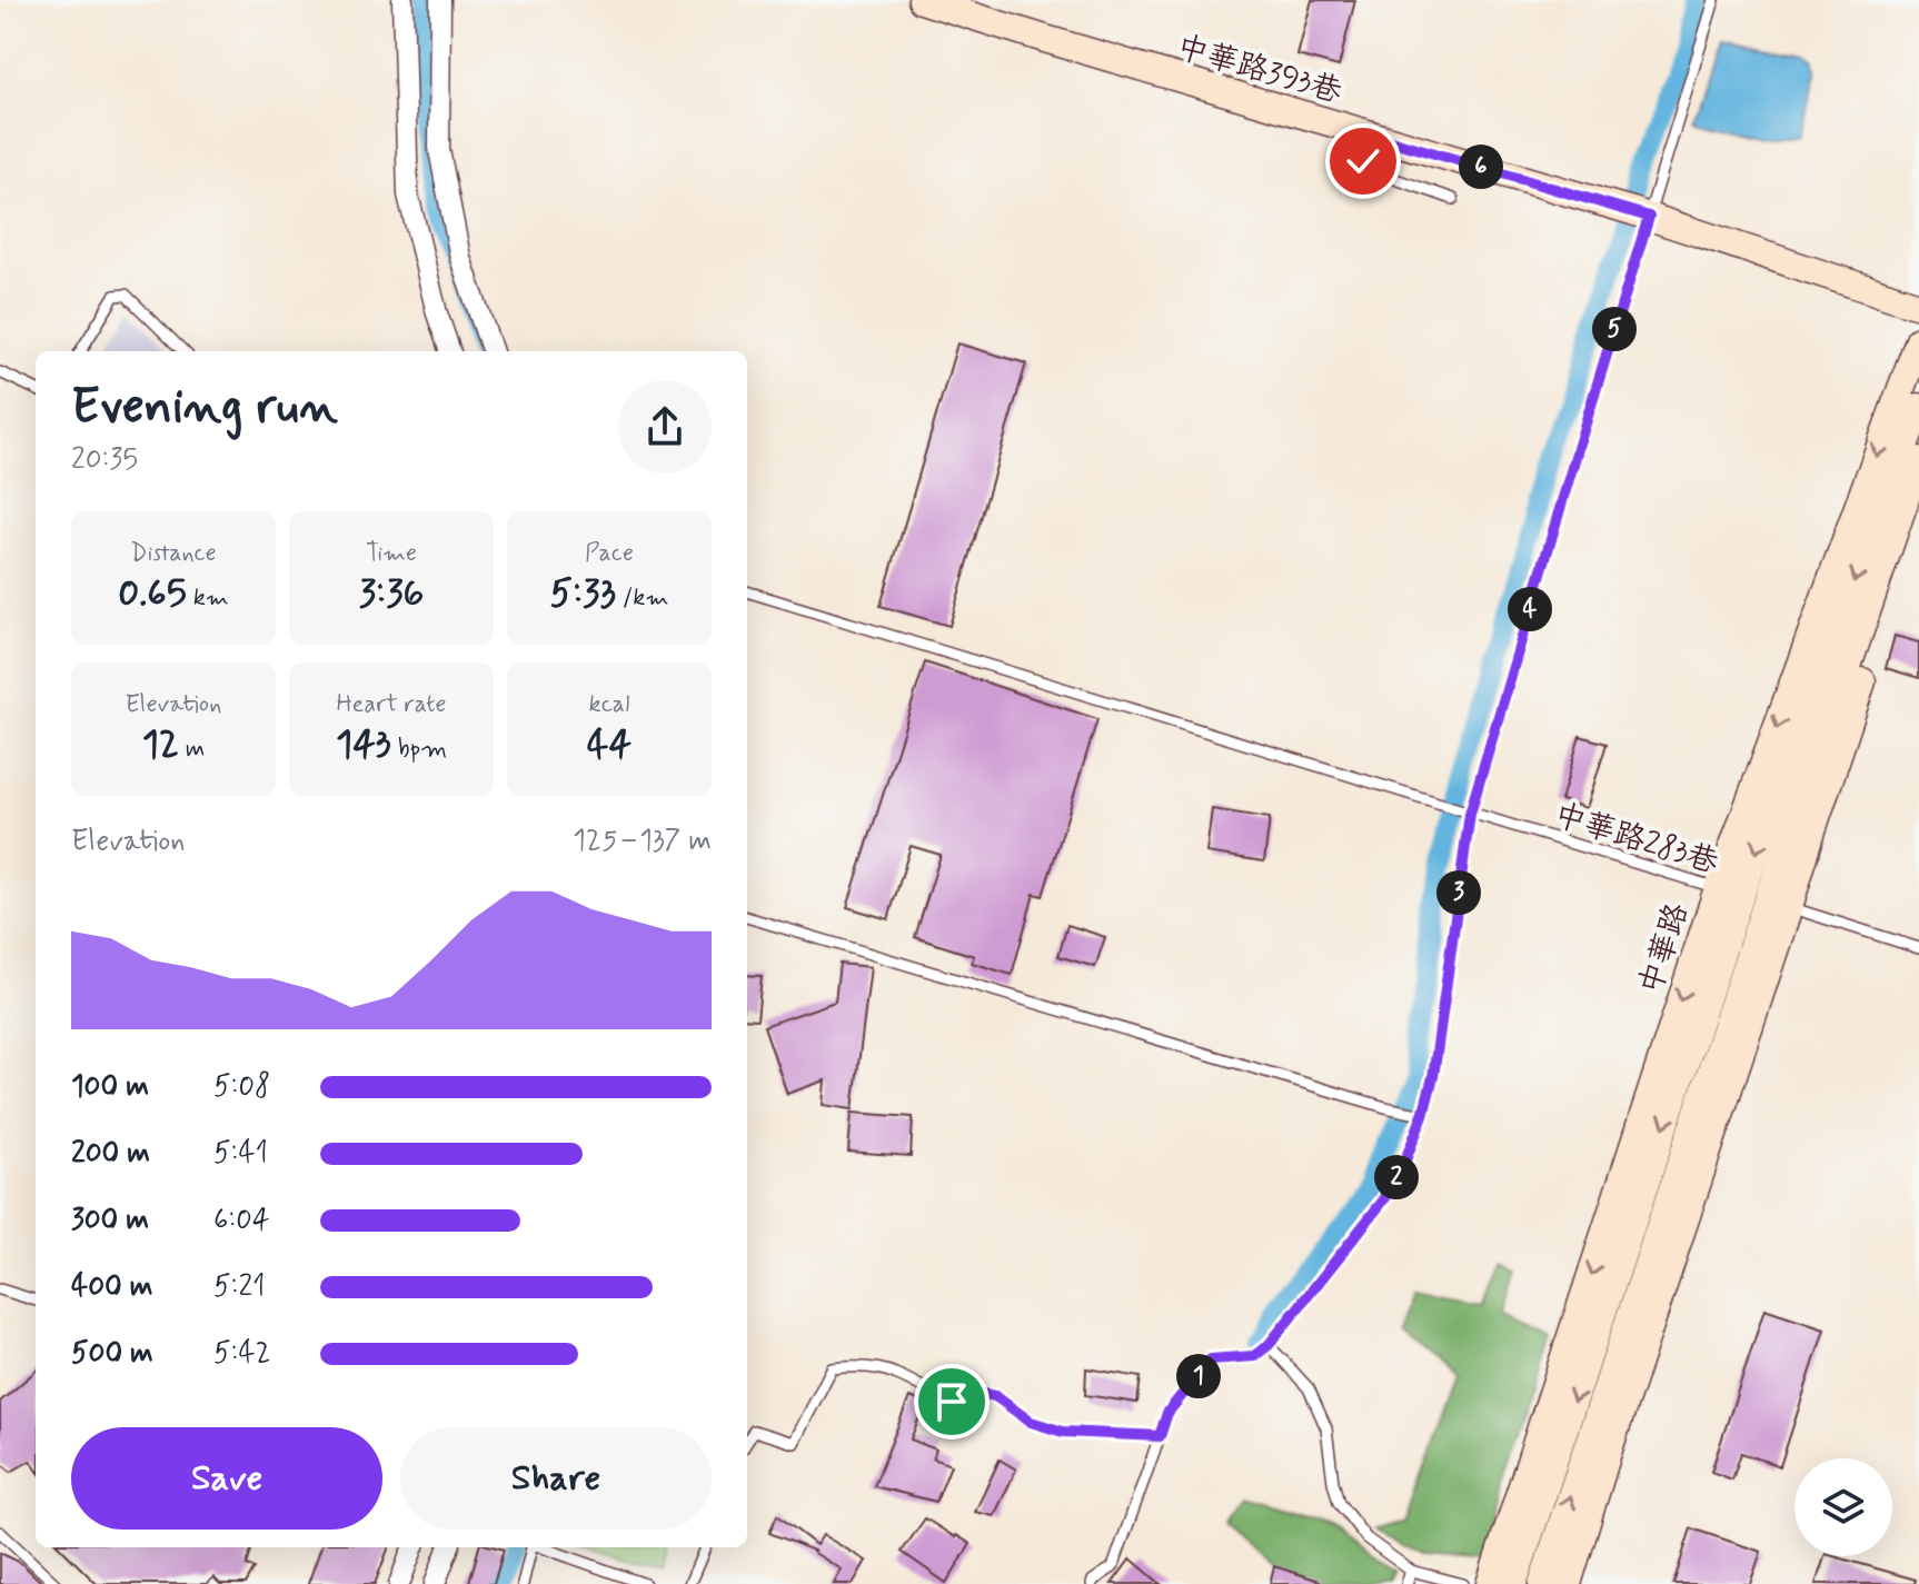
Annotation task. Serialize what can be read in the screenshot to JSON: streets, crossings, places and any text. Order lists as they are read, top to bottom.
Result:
{
  "streets": {
    "main road": ["中華路393巷", "中華路"],
    "lane": ["中華路283巷"]
  },
  "crossings": [
    ["中華路283巷", "中華路"]
  ],
  "page": {
    "pins": [
      "6",
      "5",
      "4",
      "3",
      "2",
      "1"
    ],
    "heading": ["Evening run", "20:35"],
    "stats": [
      ["Distance", "0.65 km"],
      ["Time", "3:36"],
      ["Pace", "5:33 /km"],
      ["Elevation", "12 m"],
      ["Heart rate", "143 bpm"],
      ["kcal", "44"]
    ],
    "chart": ["Elevation", "125–137 m"],
    "list": [
      {
        "name": "100 m",
        "note": "5:08"
      },
      {
        "name": "200 m",
        "note": "5:41"
      },
      {
        "name": "300 m",
        "note": "6:04"
      },
      {
        "name": "400 m",
        "note": "5:21"
      },
      {
        "name": "500 m",
        "note": "5:42"
      }
    ],
    "buttons": ["Save", "Share"]
  }
}
